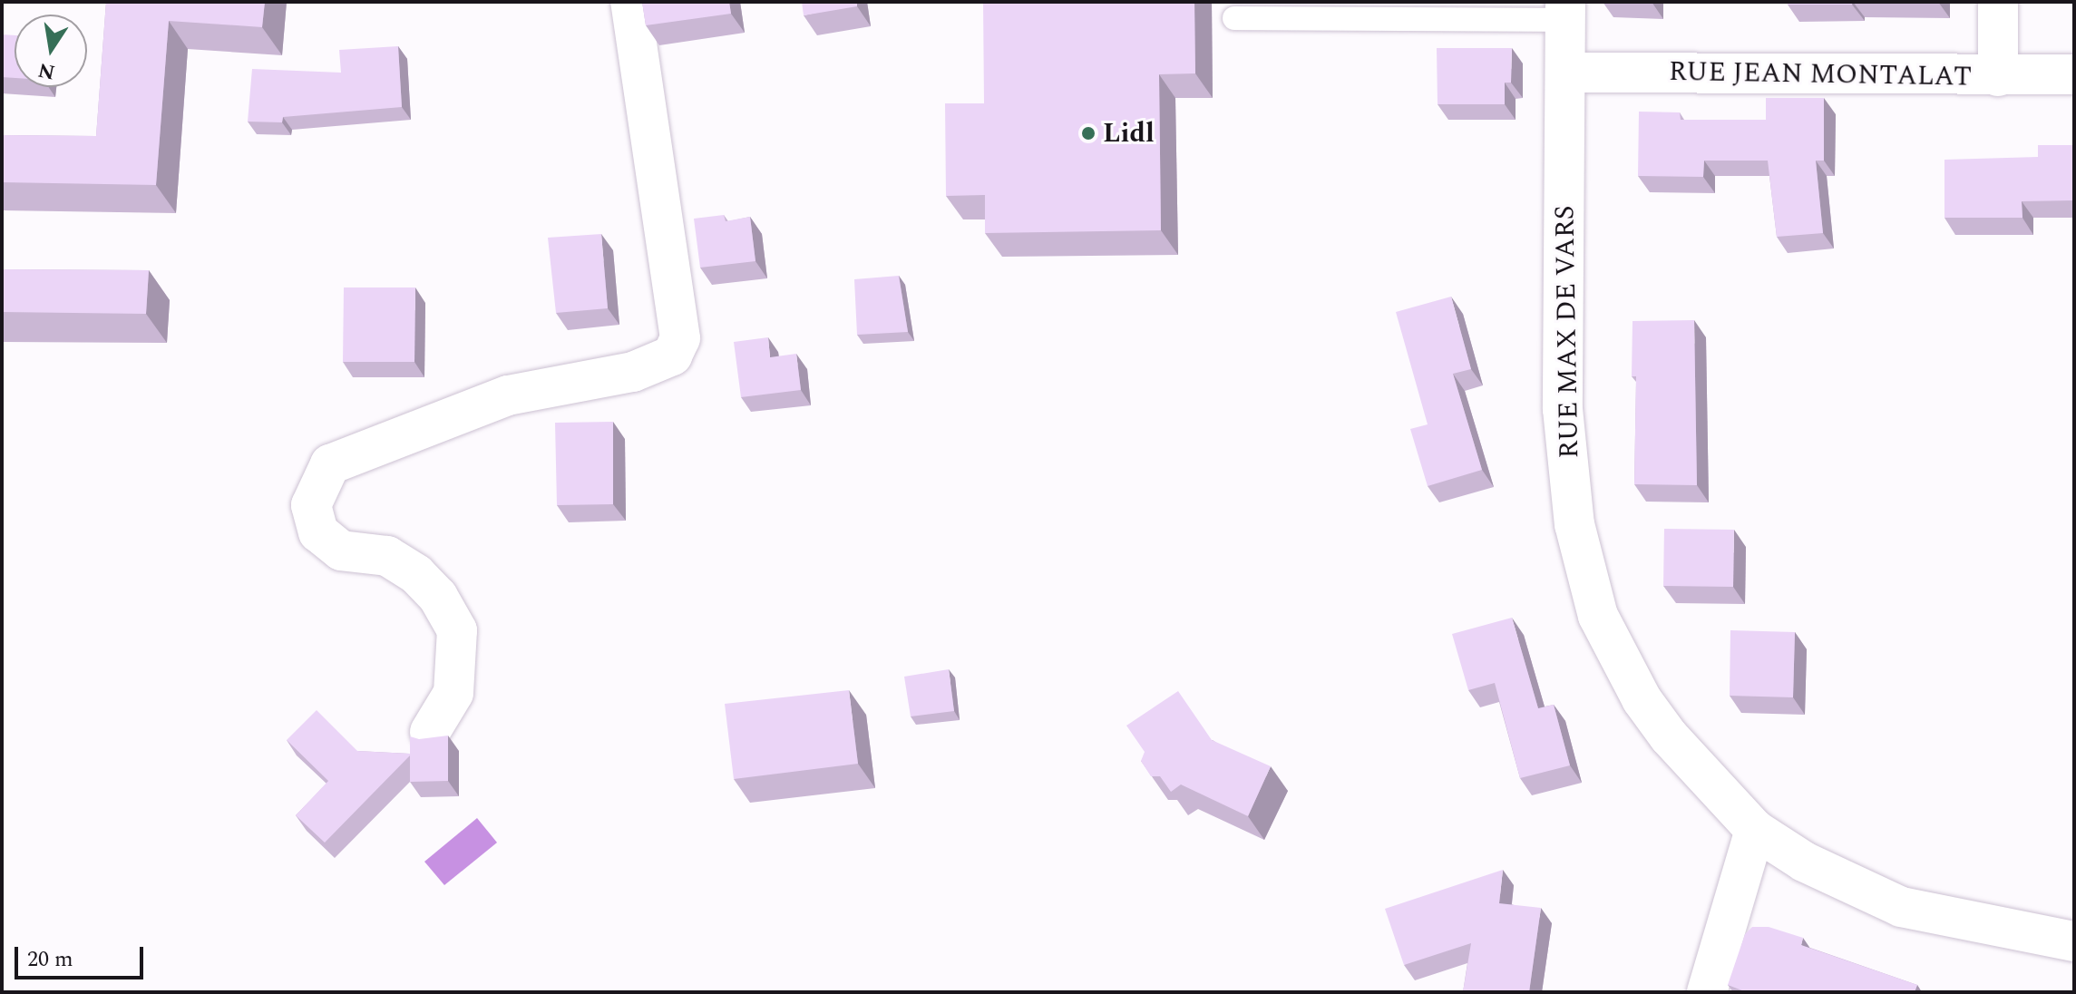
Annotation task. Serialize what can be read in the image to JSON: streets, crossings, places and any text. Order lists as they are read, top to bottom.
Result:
{
  "streets": {
    "street": ["RUE JEAN MONTALAT", "RUE MAX DE VARS"]
  },
  "crossings": [
    ["RUE JEAN MONTALAT", "RUE MAX DE VARS"]
  ],
  "places": ["Lidl"],
  "scale_bar": "20 m",
  "north": "bottom"
}
